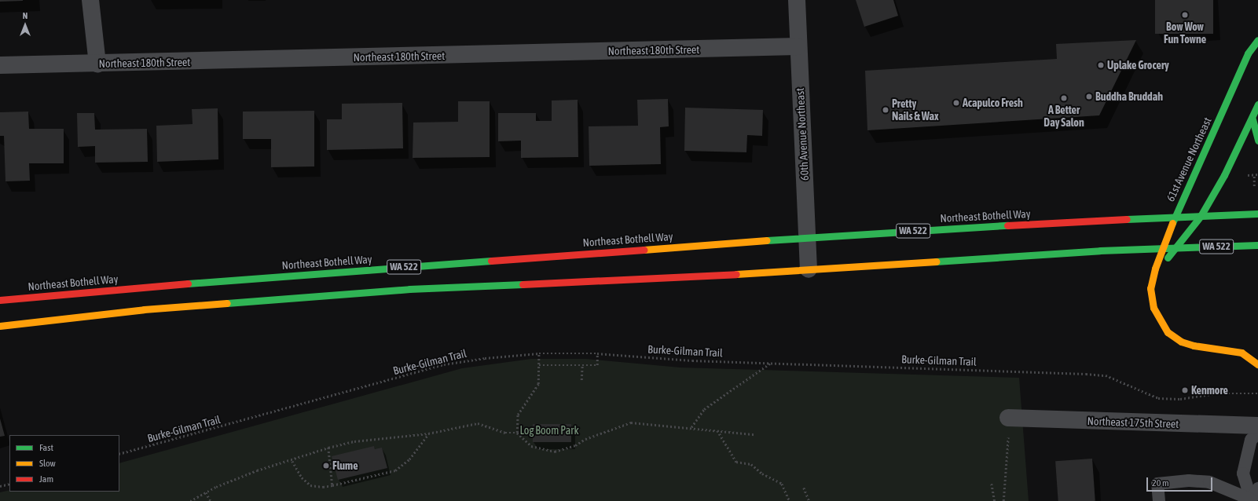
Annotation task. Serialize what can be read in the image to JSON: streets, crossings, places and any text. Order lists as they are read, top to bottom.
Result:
{
  "streets": {
    "main road": ["61st Avenue Northeast", "Northeast Bothell Way", "WA 522"],
    "street": ["Northeast 180th Street", "60th Avenue Northeast", "Northeast 175th Street"],
    "path": ["Burke-Gilman Trail"]
  },
  "crossings": [
    ["Northeast 180th Street", "60th Avenue Northeast"],
    ["60th Avenue Northeast", "Northeast Bothell Way"],
    ["60th Avenue Northeast", "WA 522"],
    ["61st Avenue Northeast", "Northeast Bothell Way"],
    ["61st Avenue Northeast", "WA 522"]
  ],
  "parks": ["Log Boom Park"],
  "places": [
    "Bow Wow Fun Towne",
    "Uplake Grocery",
    "Buddha Bruddah",
    "A Better Day Salon",
    "Acapulco Fresh",
    "Pretty Nails & Wax",
    "Kenmore",
    "Flume"
  ],
  "legend": ["Fast", "Slow", "Jam"],
  "scale_bar": "20 m",
  "north": "top"
}
